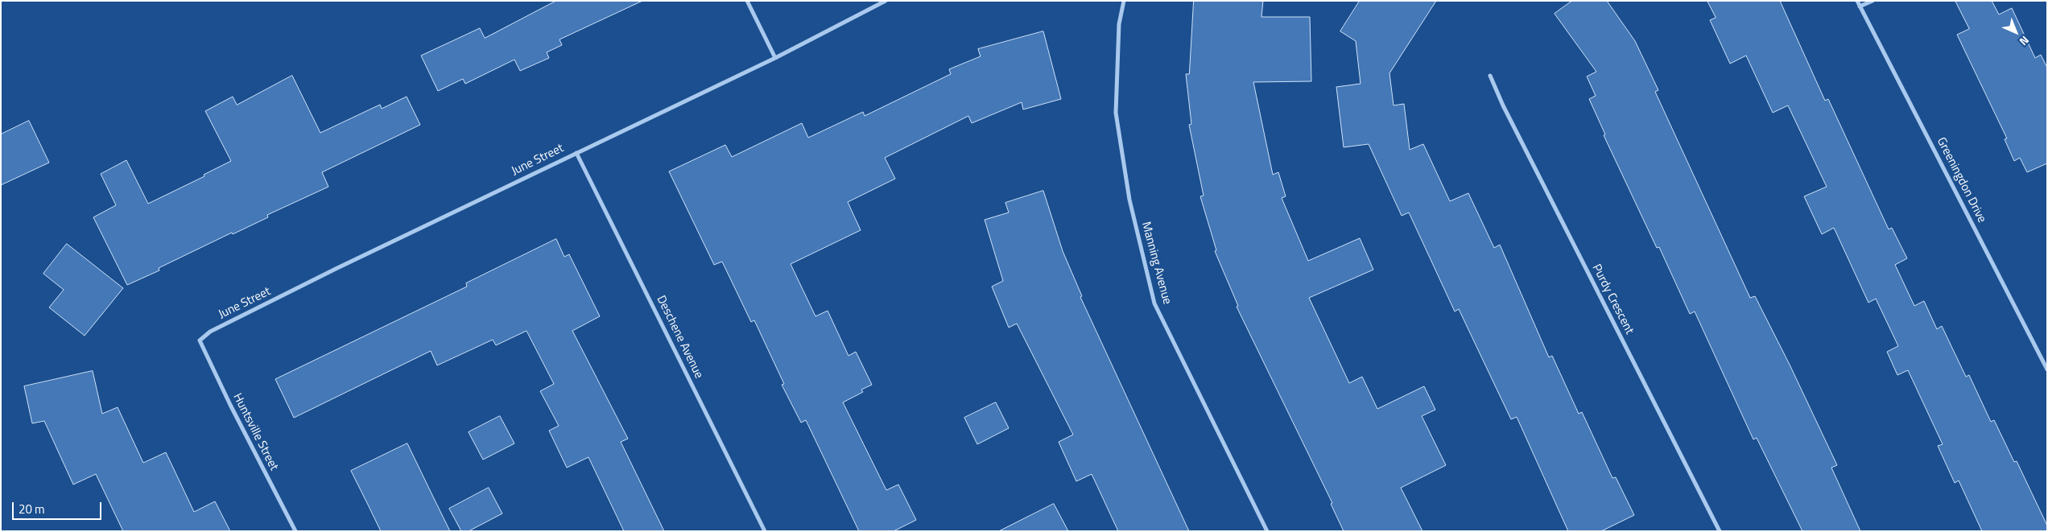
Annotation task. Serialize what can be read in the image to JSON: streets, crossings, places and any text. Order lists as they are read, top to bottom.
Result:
{
  "streets": {
    "street": [
      "June Street",
      "Greeningdon Drive",
      "Manning Avenue",
      "Purdy Crescent",
      "Deschene Avenue",
      "Huntsville Street"
    ]
  },
  "crossings": [
    ["June Street", "Deschene Avenue"],
    ["June Street", "Huntsville Street"]
  ],
  "scale_bar": "20 m",
  "north": "bottom right"
}
